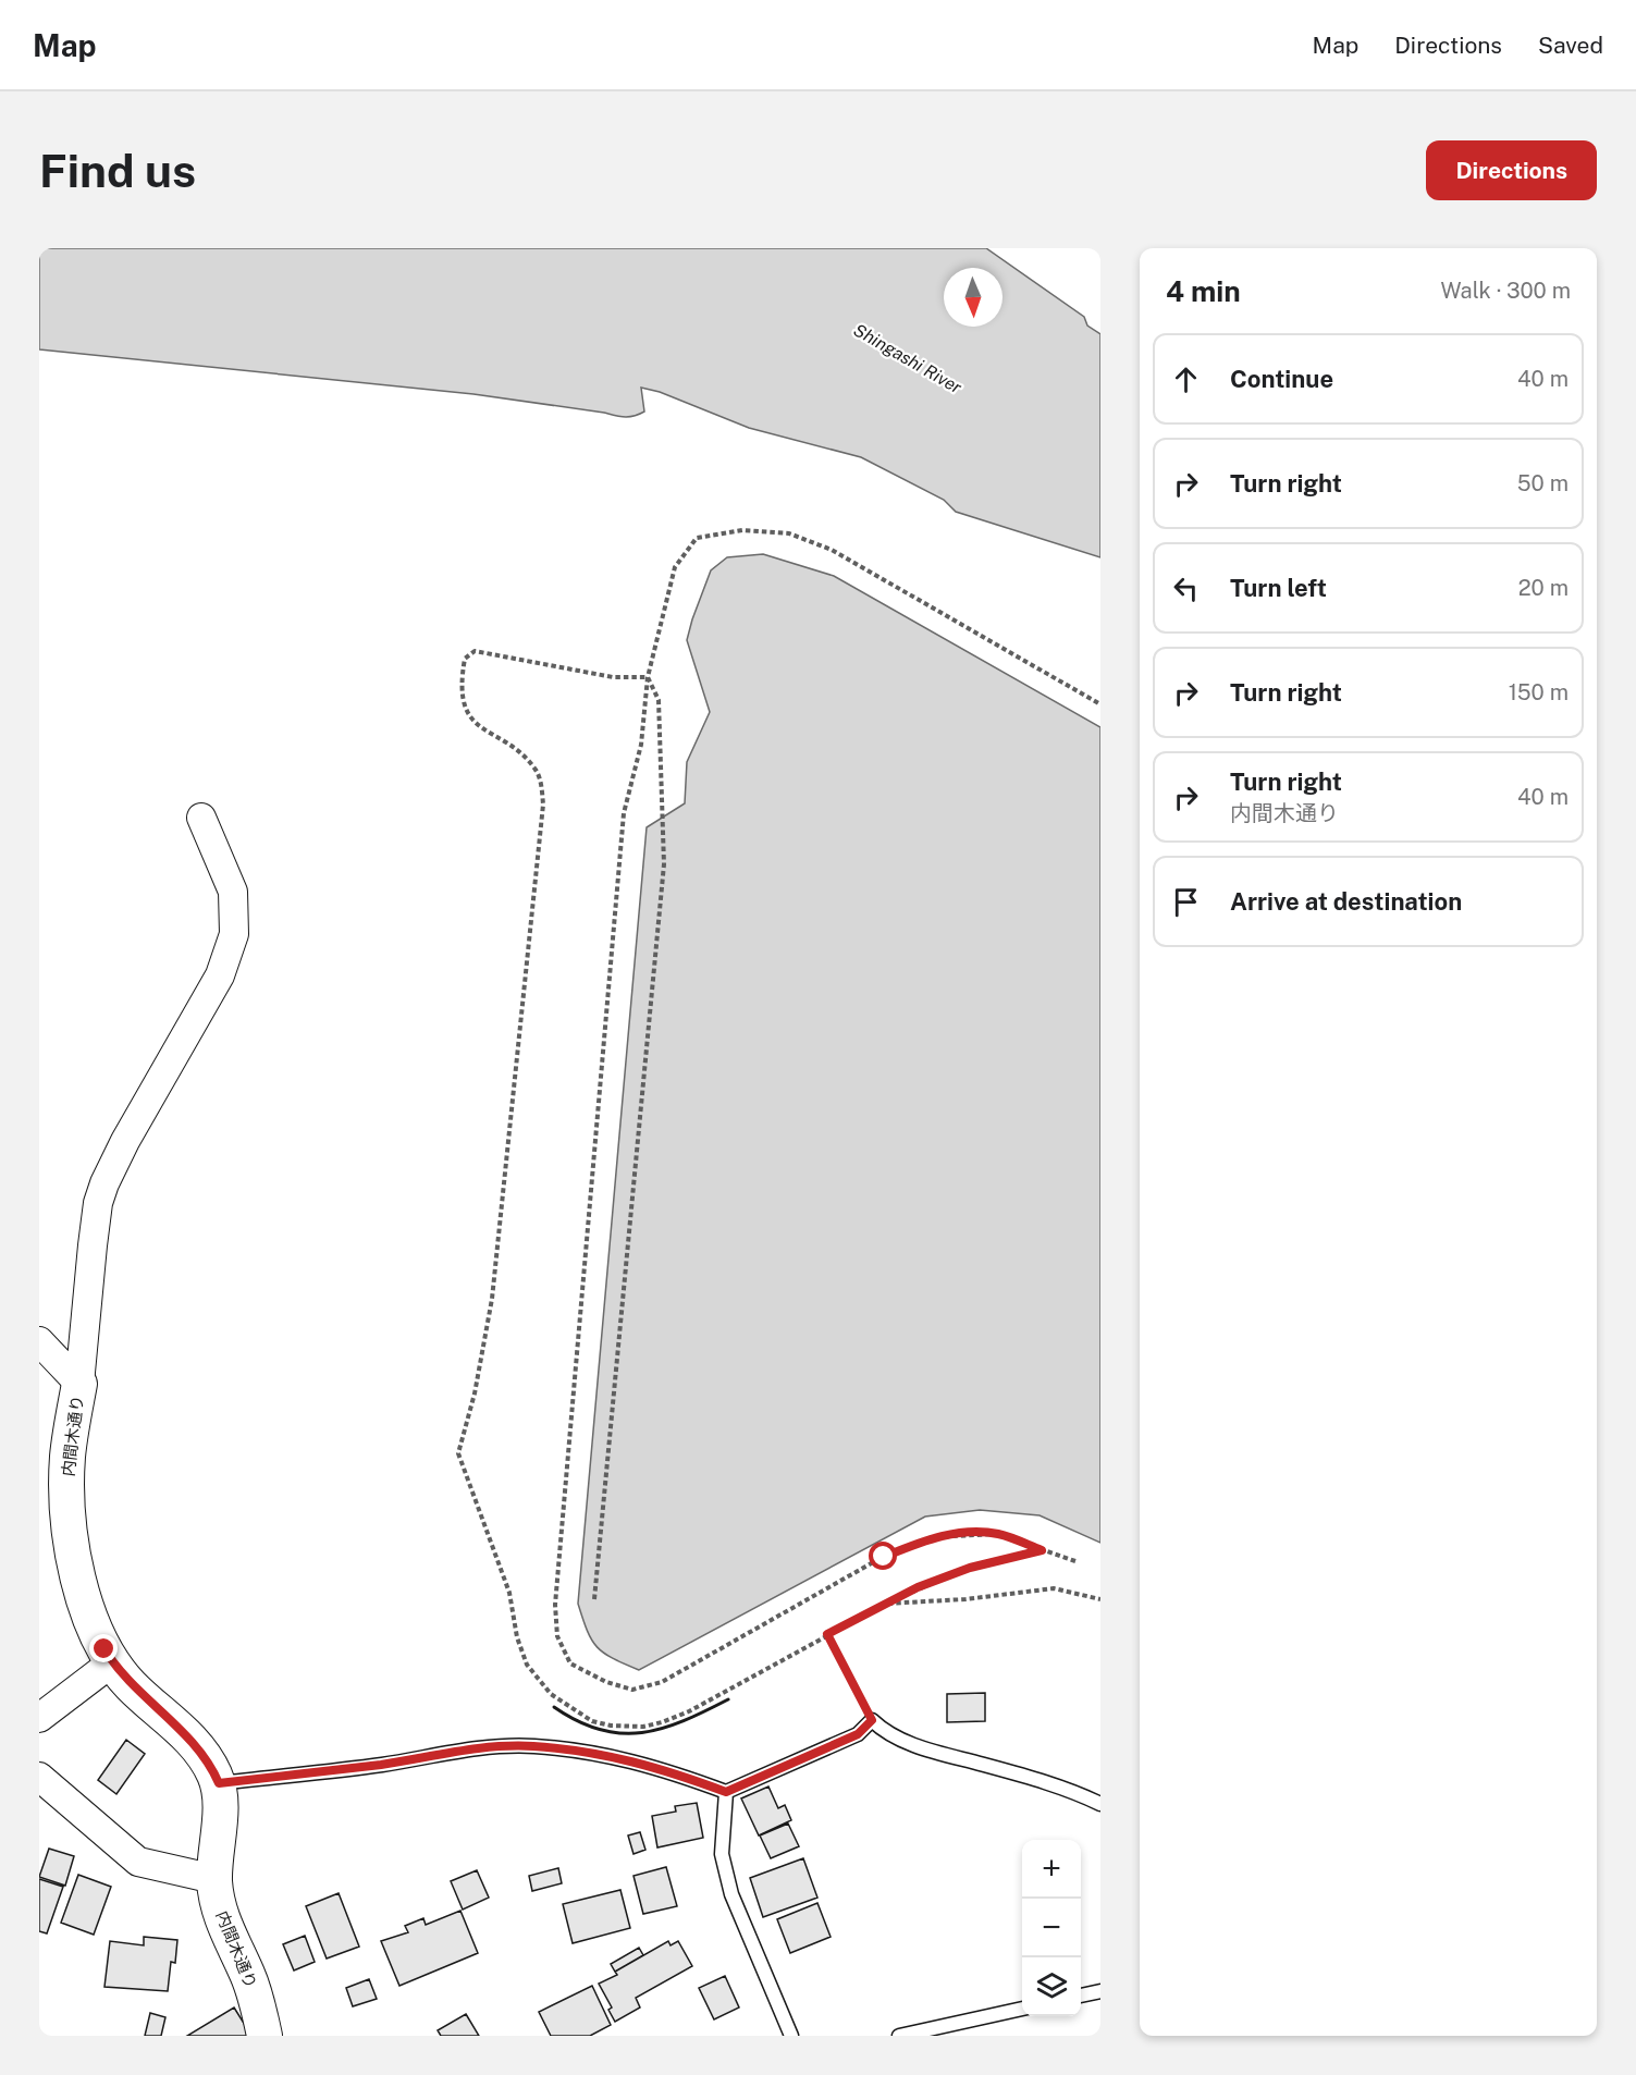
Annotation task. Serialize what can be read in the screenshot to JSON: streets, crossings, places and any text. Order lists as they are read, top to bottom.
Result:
{
  "streets": {
    "street": ["内間木通り"]
  },
  "water": ["Shingashi River"],
  "north": "bottom",
  "page": {
    "header": "Map",
    "nav": ["Map", "Directions", "Saved"],
    "buttons": "Directions",
    "title": "Find us",
    "heading": ["4 min", "Walk · 300 m"],
    "list": [
      ["Continue", "40 m"],
      ["Turn right", "50 m"],
      ["Turn left", "20 m"],
      ["Turn right", "150 m"],
      ["Turn right", "内間木通り", "40 m"],
      "Arrive at destination"
    ],
    "map_buttons": ["+", "−"]
  }
}
